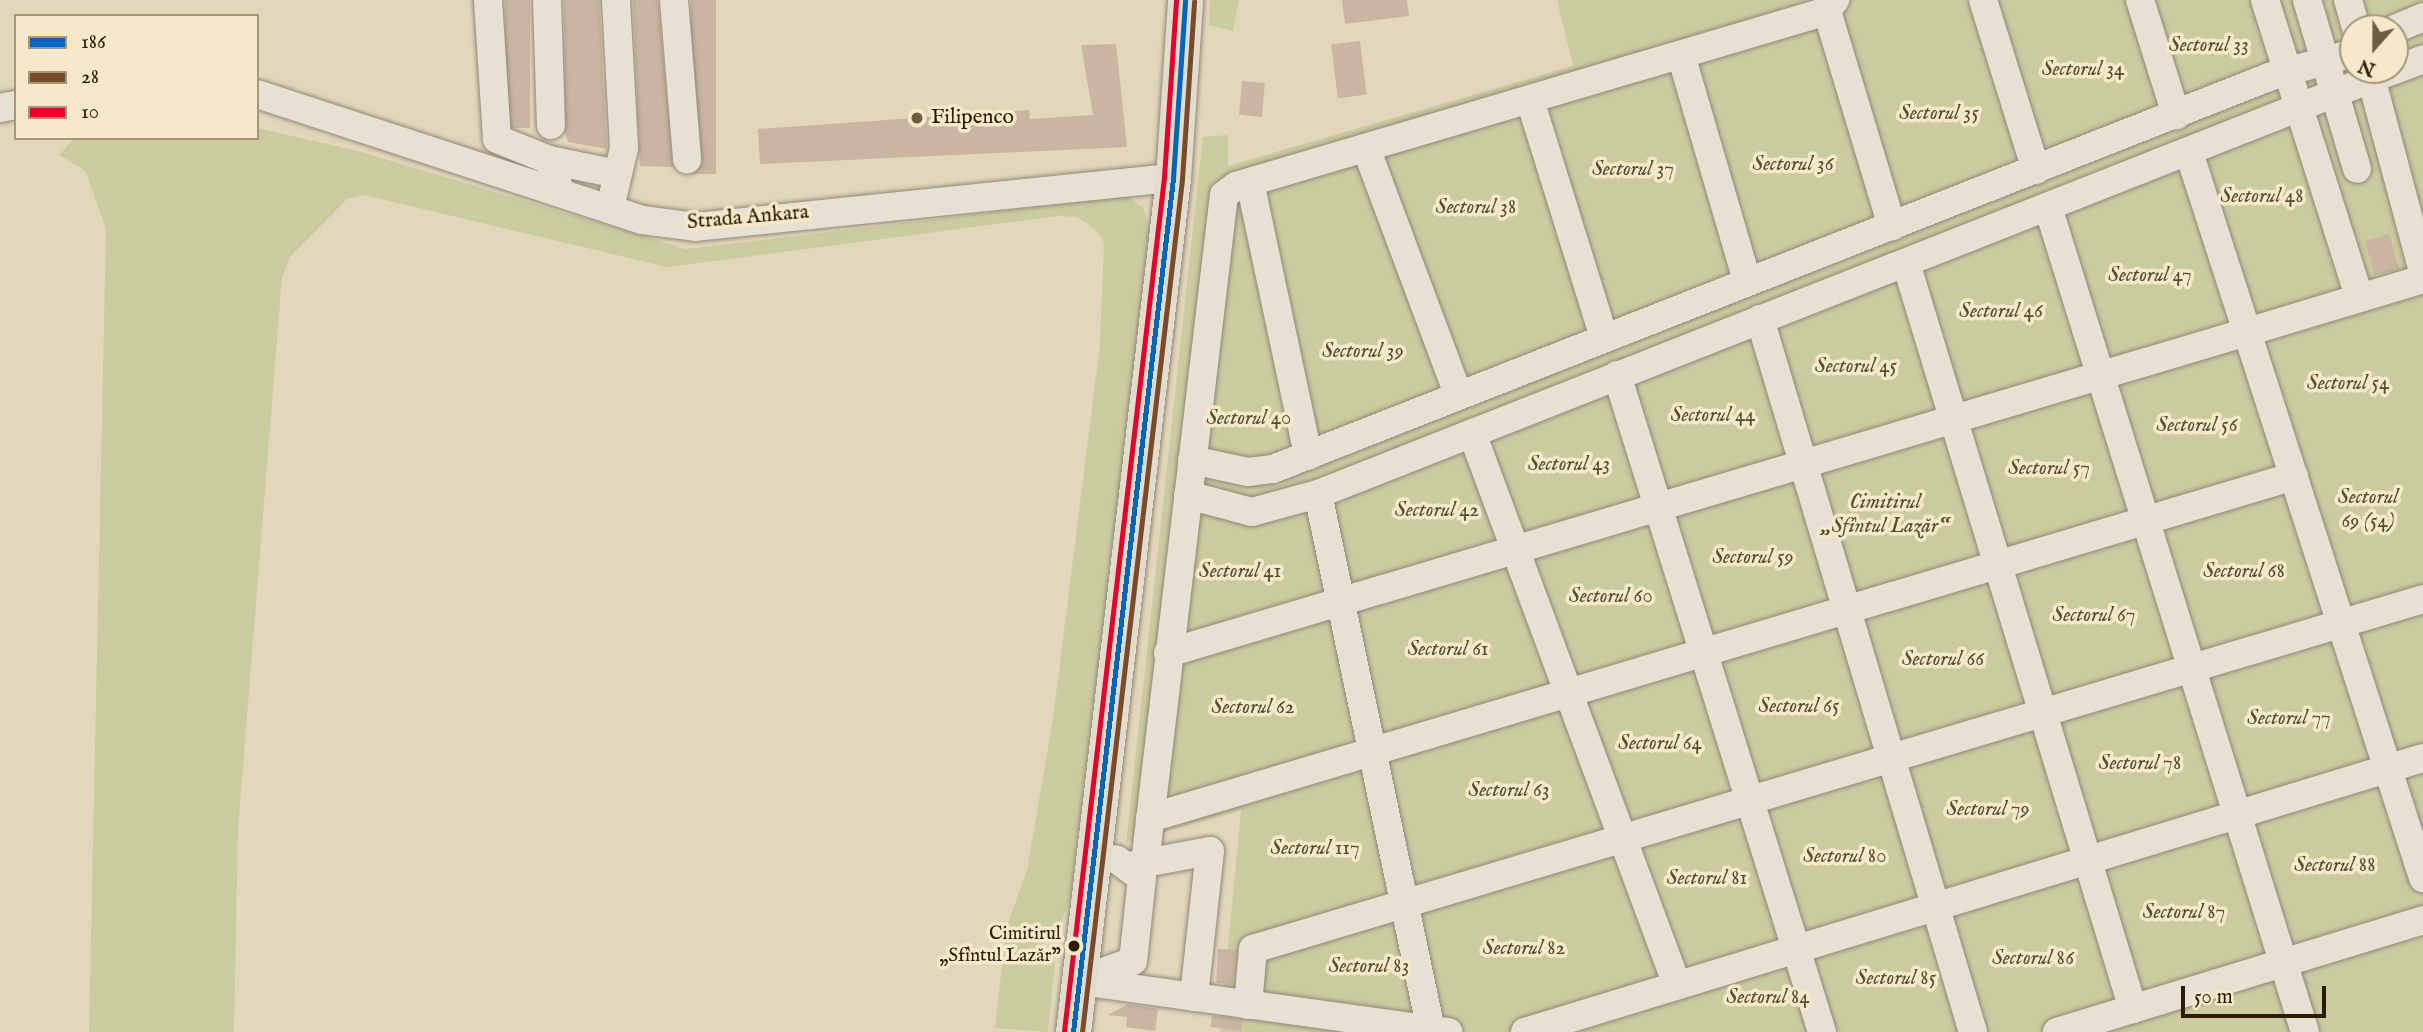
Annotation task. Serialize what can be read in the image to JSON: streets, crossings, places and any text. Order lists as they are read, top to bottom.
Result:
{
  "streets": {
    "street": ["Strada Ankara"]
  },
  "parks": [
    "Sectorul 33",
    "Sectorul 34",
    "Sectorul 35",
    "Sectorul 36",
    "Sectorul 37",
    "Sectorul 48",
    "Sectorul 38",
    "Sectorul 47",
    "Sectorul 46",
    "Sectorul 39",
    "Sectorul 45",
    "Sectorul 54",
    "Sectorul 44",
    "Sectorul 40",
    "Sectorul 56",
    "Sectorul 43",
    "Sectorul 57",
    "Sectorul 69 (54)",
    "Cimitirul „Sfîntul Lazăr“",
    "Sectorul 42",
    "Sectorul 59",
    "Sectorul 41",
    "Sectorul 68",
    "Sectorul 60",
    "Sectorul 67",
    "Sectorul 61",
    "Sectorul 66",
    "Sectorul 65",
    "Sectorul 62",
    "Sectorul 77",
    "Sectorul 64",
    "Sectorul 78",
    "Sectorul 63",
    "Sectorul 79",
    "Sectorul 117",
    "Sectorul 80",
    "Sectorul 88",
    "Sectorul 81",
    "Sectorul 87",
    "Sectorul 82",
    "Sectorul 86",
    "Sectorul 83",
    "Sectorul 85",
    "Sectorul 84"
  ],
  "places": ["Filipenco", "Cimitirul „Sfîntul Lazăr”"],
  "lines": ["transit line 186", "transit line 10", "transit line 28"],
  "legend": ["186", "28", "10"],
  "scale_bar": "50 m",
  "north": "bottom"
}
